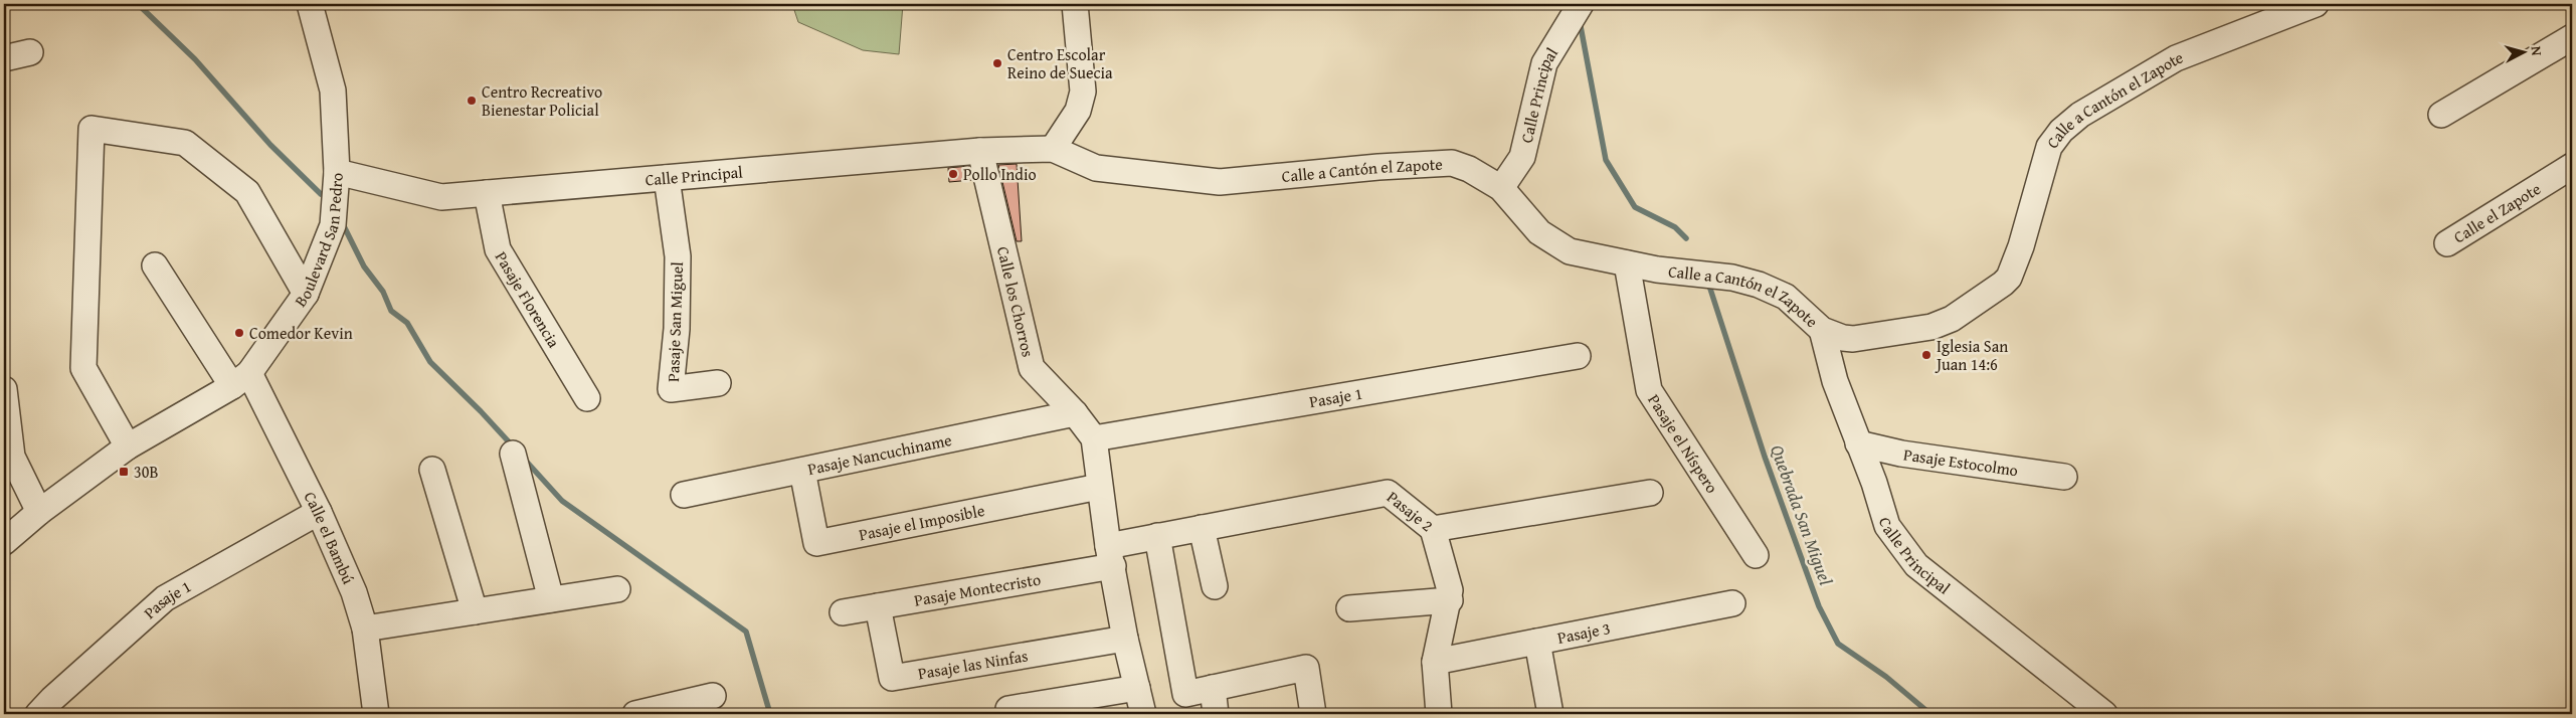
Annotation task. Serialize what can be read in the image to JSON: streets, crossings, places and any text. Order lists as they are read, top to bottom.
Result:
{
  "streets": {
    "street": [
      "Calle Principal",
      "Calle a Cantón el Zapote",
      "Calle el Zapote",
      "Boulevard San Pedro",
      "Pasaje Florencia",
      "Calle los Chorros",
      "Pasaje San Miguel",
      "Pasaje 1",
      "Pasaje el Níspero",
      "Pasaje Nancuchiname",
      "Pasaje Estocolmo",
      "Pasaje 2",
      "Pasaje el Imposible",
      "Calle el Bambú",
      "Pasaje Montecristo",
      "Pasaje 3",
      "Pasaje las Ninfas"
    ]
  },
  "crossings": [
    ["Calle Principal", "Calle a Cantón el Zapote"],
    ["Calle Principal", "Boulevard San Pedro"],
    ["Calle Principal", "Pasaje Florencia"],
    ["Calle Principal", "Calle los Chorros"],
    ["Calle Principal", "Pasaje San Miguel"],
    ["Calle Principal", "Pasaje Estocolmo"],
    ["Calle a Cantón el Zapote", "Pasaje el Níspero"],
    ["Boulevard San Pedro", "Calle el Bambú"],
    ["Calle los Chorros", "Pasaje 1"],
    ["Calle los Chorros", "Pasaje Nancuchiname"],
    ["Pasaje 1", "Calle el Bambú"],
    ["Pasaje Nancuchiname", "Pasaje el Imposible"],
    ["Pasaje 2", "Pasaje Montecristo"],
    ["Pasaje Montecristo", "Pasaje las Ninfas"]
  ],
  "water": ["Quebrada San Miguel"],
  "places": {
    "other": [
      "Centro Escolar Reino de Suecia",
      "Centro Recreativo Bienestar Policial",
      "Pollo Indio",
      "Comedor Kevin",
      "Iglesia San Juan 14:6"
    ],
    "transit": ["30B"]
  },
  "north": "right"
}
